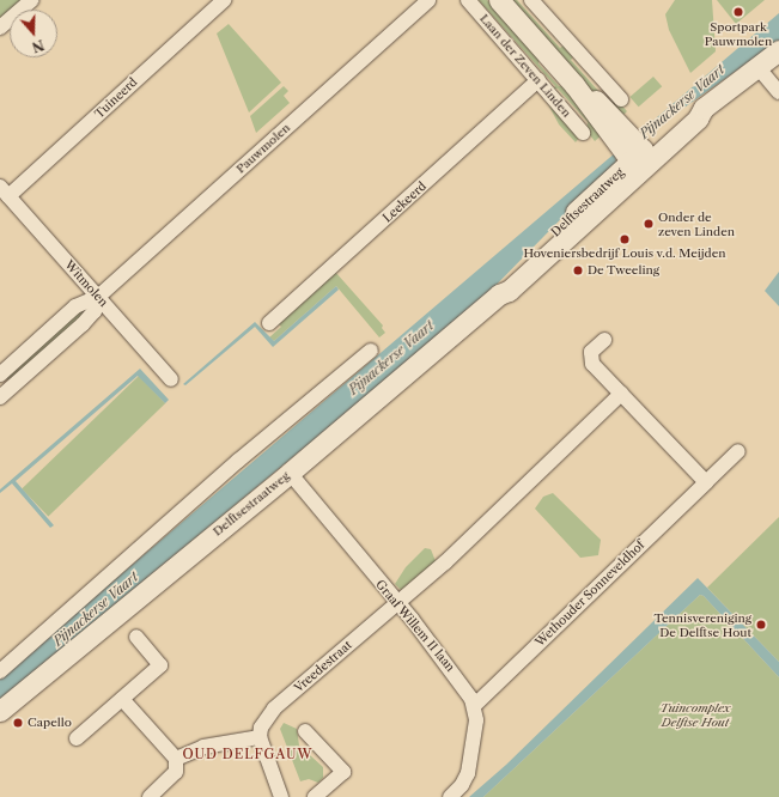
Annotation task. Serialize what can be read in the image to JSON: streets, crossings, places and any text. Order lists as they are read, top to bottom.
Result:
{
  "streets": {
    "street": [
      "Laan der Zeven Linden",
      "Tuineerd",
      "Pauwmolen",
      "Leekeerd",
      "Delftsestraatweg",
      "Witmolen",
      "Wethouder Sonneveldhof",
      "Graaf Willem II laan",
      "Vreedestraat"
    ]
  },
  "crossings": [
    ["Laan der Zeven Linden", "Leekeerd"],
    ["Laan der Zeven Linden", "Delftsestraatweg"],
    ["Tuineerd", "Witmolen"],
    ["Pauwmolen", "Witmolen"],
    ["Delftsestraatweg", "Graaf Willem II laan"],
    ["Wethouder Sonneveldhof", "Graaf Willem II laan"],
    ["Graaf Willem II laan", "Vreedestraat"]
  ],
  "districts": ["OUD DELFGAUW"],
  "water": ["Pijnackerse Vaart"],
  "parks": ["Tuincomplex Delftse Hout"],
  "places": [
    "Sportpark Pauwmolen",
    "Onder de zeven Linden",
    "Hoveniersbedrijf Louis v.d. Meijden",
    "De Tweeling",
    "Tennisvereniging De Delftse Hout",
    "Capello"
  ],
  "north": "bottom"
}
